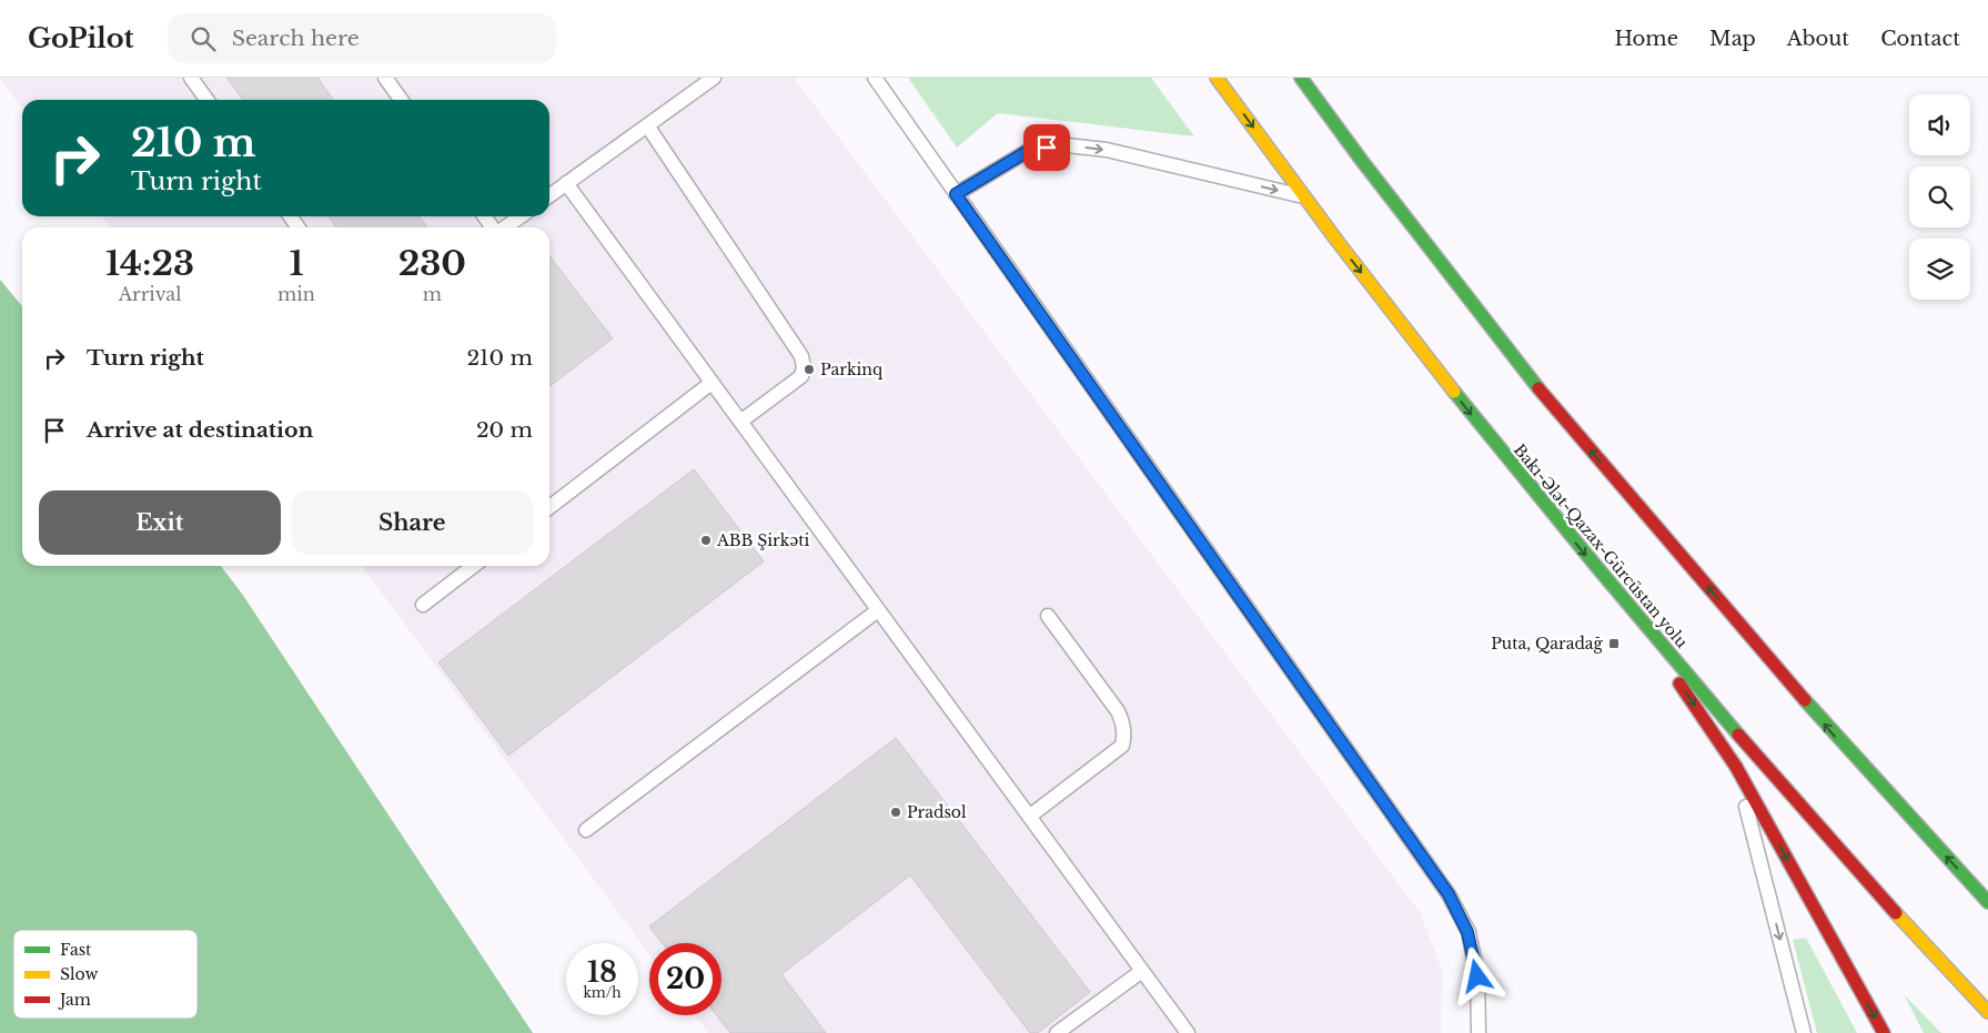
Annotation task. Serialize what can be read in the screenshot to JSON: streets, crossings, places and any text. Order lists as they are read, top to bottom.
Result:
{
  "streets": {
    "main road": ["Bakı-Ələt-Qazax-Gürcüstan yolu"]
  },
  "places": {
    "other": ["Parkinq", "ABB Şirkəti", "Pradsol"],
    "transit": ["Puta, Qaradağ"]
  },
  "legend": ["Fast", "Slow", "Jam"],
  "page": {
    "header": "GoPilot",
    "search": "Search here",
    "nav": [
      "Home",
      "Map",
      "About",
      "Contact"
    ],
    "turn": ["210 m", "Turn right"],
    "eta": [
      "14:23",
      "Arrival",
      "1",
      "min",
      "230",
      "m"
    ],
    "list": [
      {
        "name": "Turn right",
        "value": "210 m"
      },
      {
        "name": "Arrive at destination",
        "value": "20 m"
      }
    ],
    "buttons": ["Exit", "Share"],
    "speed": "18 km/h",
    "limit": "20"
  }
}
